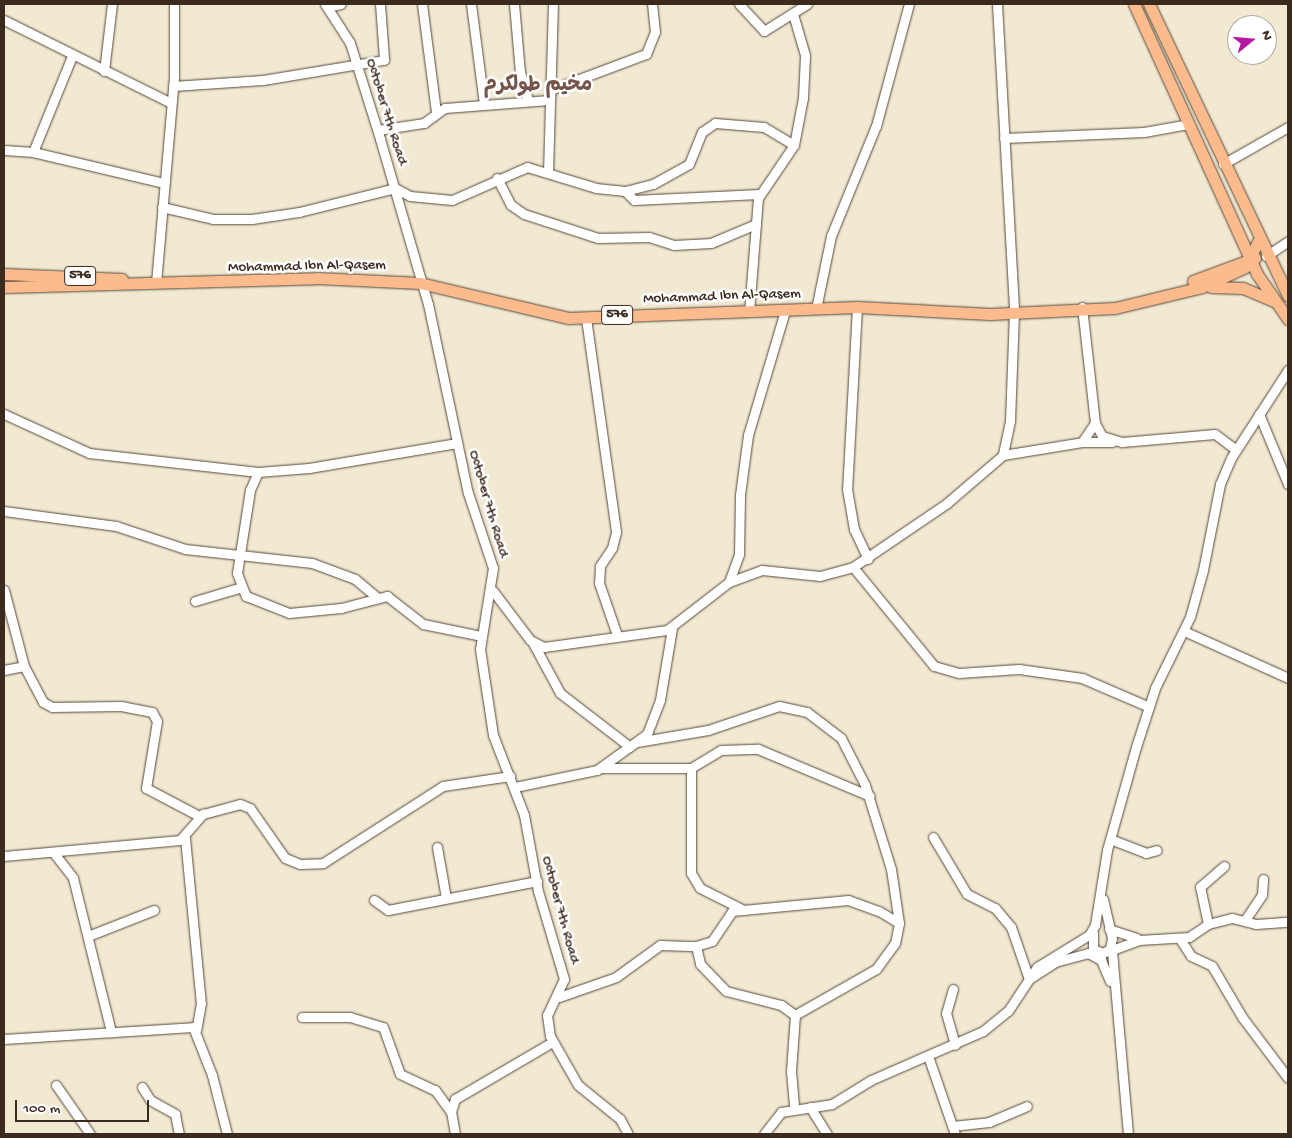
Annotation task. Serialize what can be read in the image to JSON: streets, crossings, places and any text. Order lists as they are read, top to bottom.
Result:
{
  "streets": {
    "main road": ["Mohammad Ibn Al-Qasem", "576"],
    "street": ["October 7th Road"]
  },
  "crossings": [
    ["October 7th Road", "Mohammad Ibn Al-Qasem"]
  ],
  "districts": ["مخيم طولكرم"],
  "scale_bar": "100 m",
  "north": "right"
}
